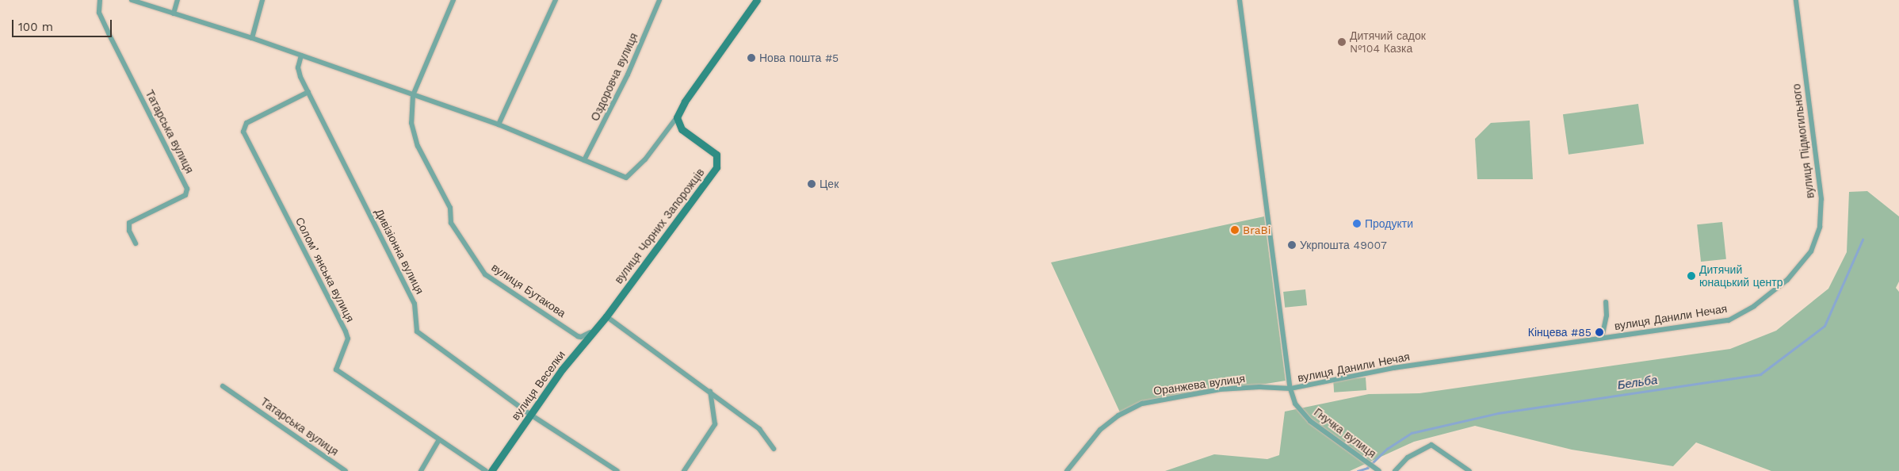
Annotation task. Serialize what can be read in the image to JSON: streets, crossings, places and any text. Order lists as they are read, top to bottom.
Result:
{
  "streets": {
    "street": [
      "Оздоровча вулиця",
      "Татарська вулиця",
      "вулиця Підмогильного",
      "вулиця Чорних Запорожців",
      "Дивізіонна вулиця",
      "Соломʼянська вулиця",
      "вулиця Бутакова",
      "вулиця Данили Нечая",
      "Оранжева вулиця",
      "вулиця Веселки",
      "Гнучка вулиця"
    ]
  },
  "crossings": [
    ["вулиця Підмогильного", "вулиця Данили Нечая"],
    ["вулиця Чорних Запорожців", "вулиця Веселки"],
    ["Дивізіонна вулиця", "Соломʼянська вулиця"],
    ["Дивізіонна вулиця", "вулиця Веселки"],
    ["вулиця Бутакова", "вулиця Веселки"],
    ["вулиця Данили Нечая", "Оранжева вулиця"],
    ["вулиця Данили Нечая", "Гнучка вулиця"],
    ["Оранжева вулиця", "Гнучка вулиця"]
  ],
  "water": ["Бельба"],
  "places": [
    "Дитячий садок №104 Казка",
    "Нова пошта #5",
    "Цек",
    "Продукти",
    "BraBi",
    "Укрпошта 49007",
    "Дитячий юнацький центр",
    "Кінцева #85"
  ],
  "scale_bar": "100 m"
}
